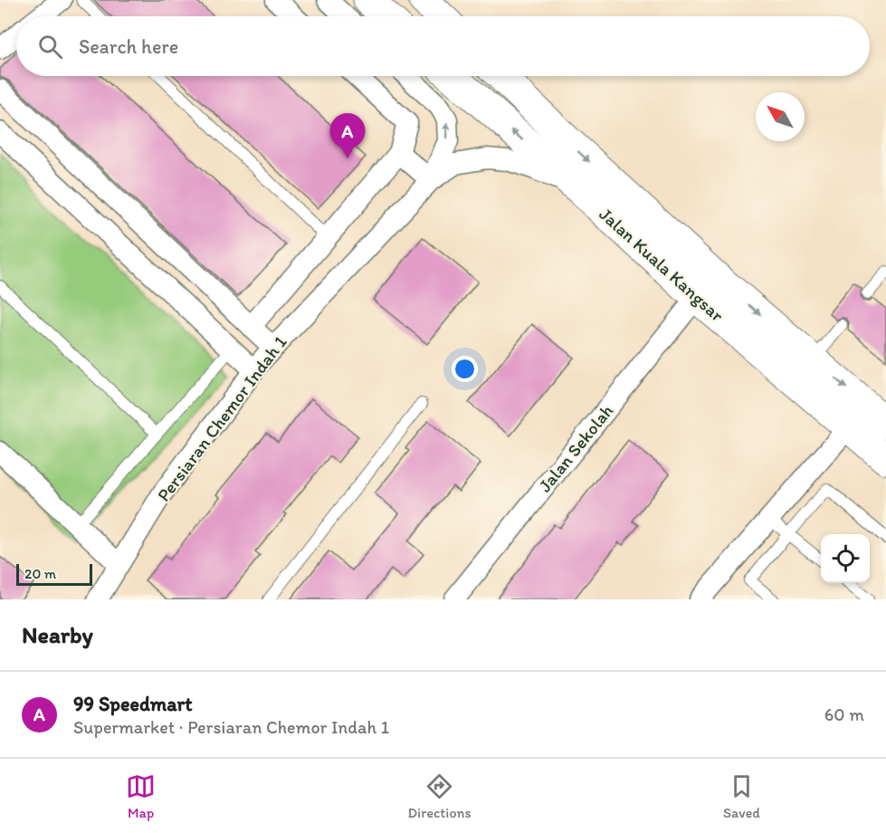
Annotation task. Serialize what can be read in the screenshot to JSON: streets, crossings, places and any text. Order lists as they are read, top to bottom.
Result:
{
  "streets": {
    "highway": ["Jalan Kuala Kangsar"],
    "street": ["Persiaran Chemor Indah 1", "Jalan Sekolah"]
  },
  "crossings": [
    ["Jalan Kuala Kangsar", "Jalan Sekolah"]
  ],
  "scale_bar": "20 m",
  "north": "top left",
  "page": {
    "search": "Search here",
    "pins": "A",
    "scale": "20 m",
    "heading": "Nearby",
    "list": [
      {
        "mark": "A",
        "name": "99 Speedmart",
        "note": "Supermarket · Persiaran Chemor Indah 1",
        "value": "60 m"
      }
    ],
    "nav": ["Map", "Directions", "Saved"]
  }
}
